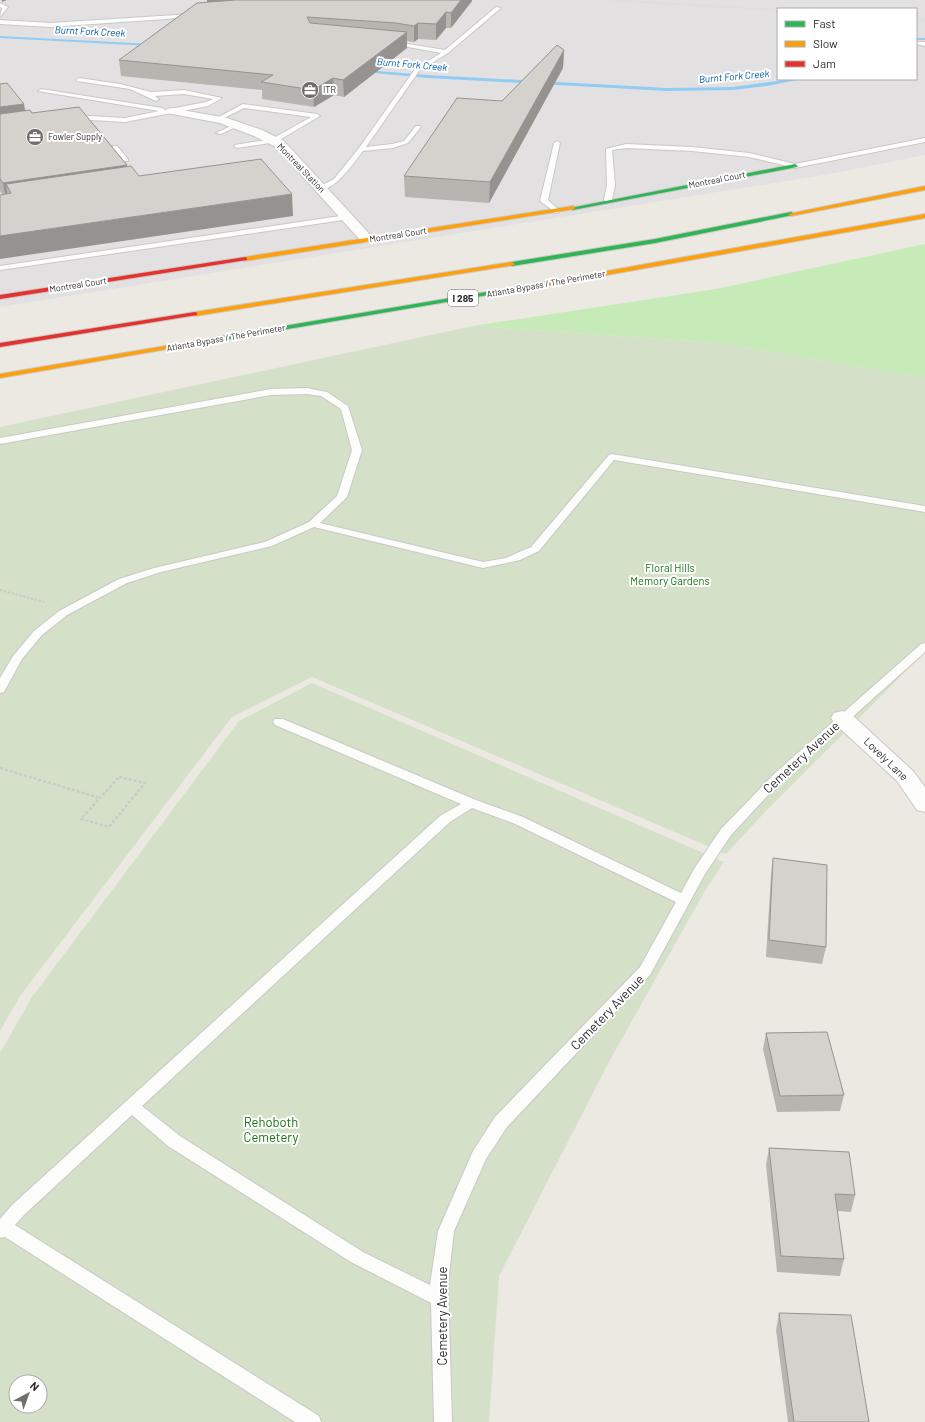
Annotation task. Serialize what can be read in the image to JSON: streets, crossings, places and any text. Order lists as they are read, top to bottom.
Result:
{
  "streets": {
    "main road": ["Montreal Court", "Atlanta Bypass / The Perimeter", "I 285"],
    "street": ["Montreal Station", "Lovely Lane"],
    "lane": ["Cemetery Avenue"]
  },
  "crossings": [
    ["Montreal Station", "Montreal Court"],
    ["Cemetery Avenue", "Lovely Lane"]
  ],
  "water": ["Burnt Fork Creek"],
  "parks": ["Floral Hills Memory Gardens", "Rehoboth Cemetery"],
  "places": {
    "office": ["ITR", "Fowler Supply"]
  },
  "legend": ["Fast", "Slow", "Jam"],
  "north": "top right"
}
